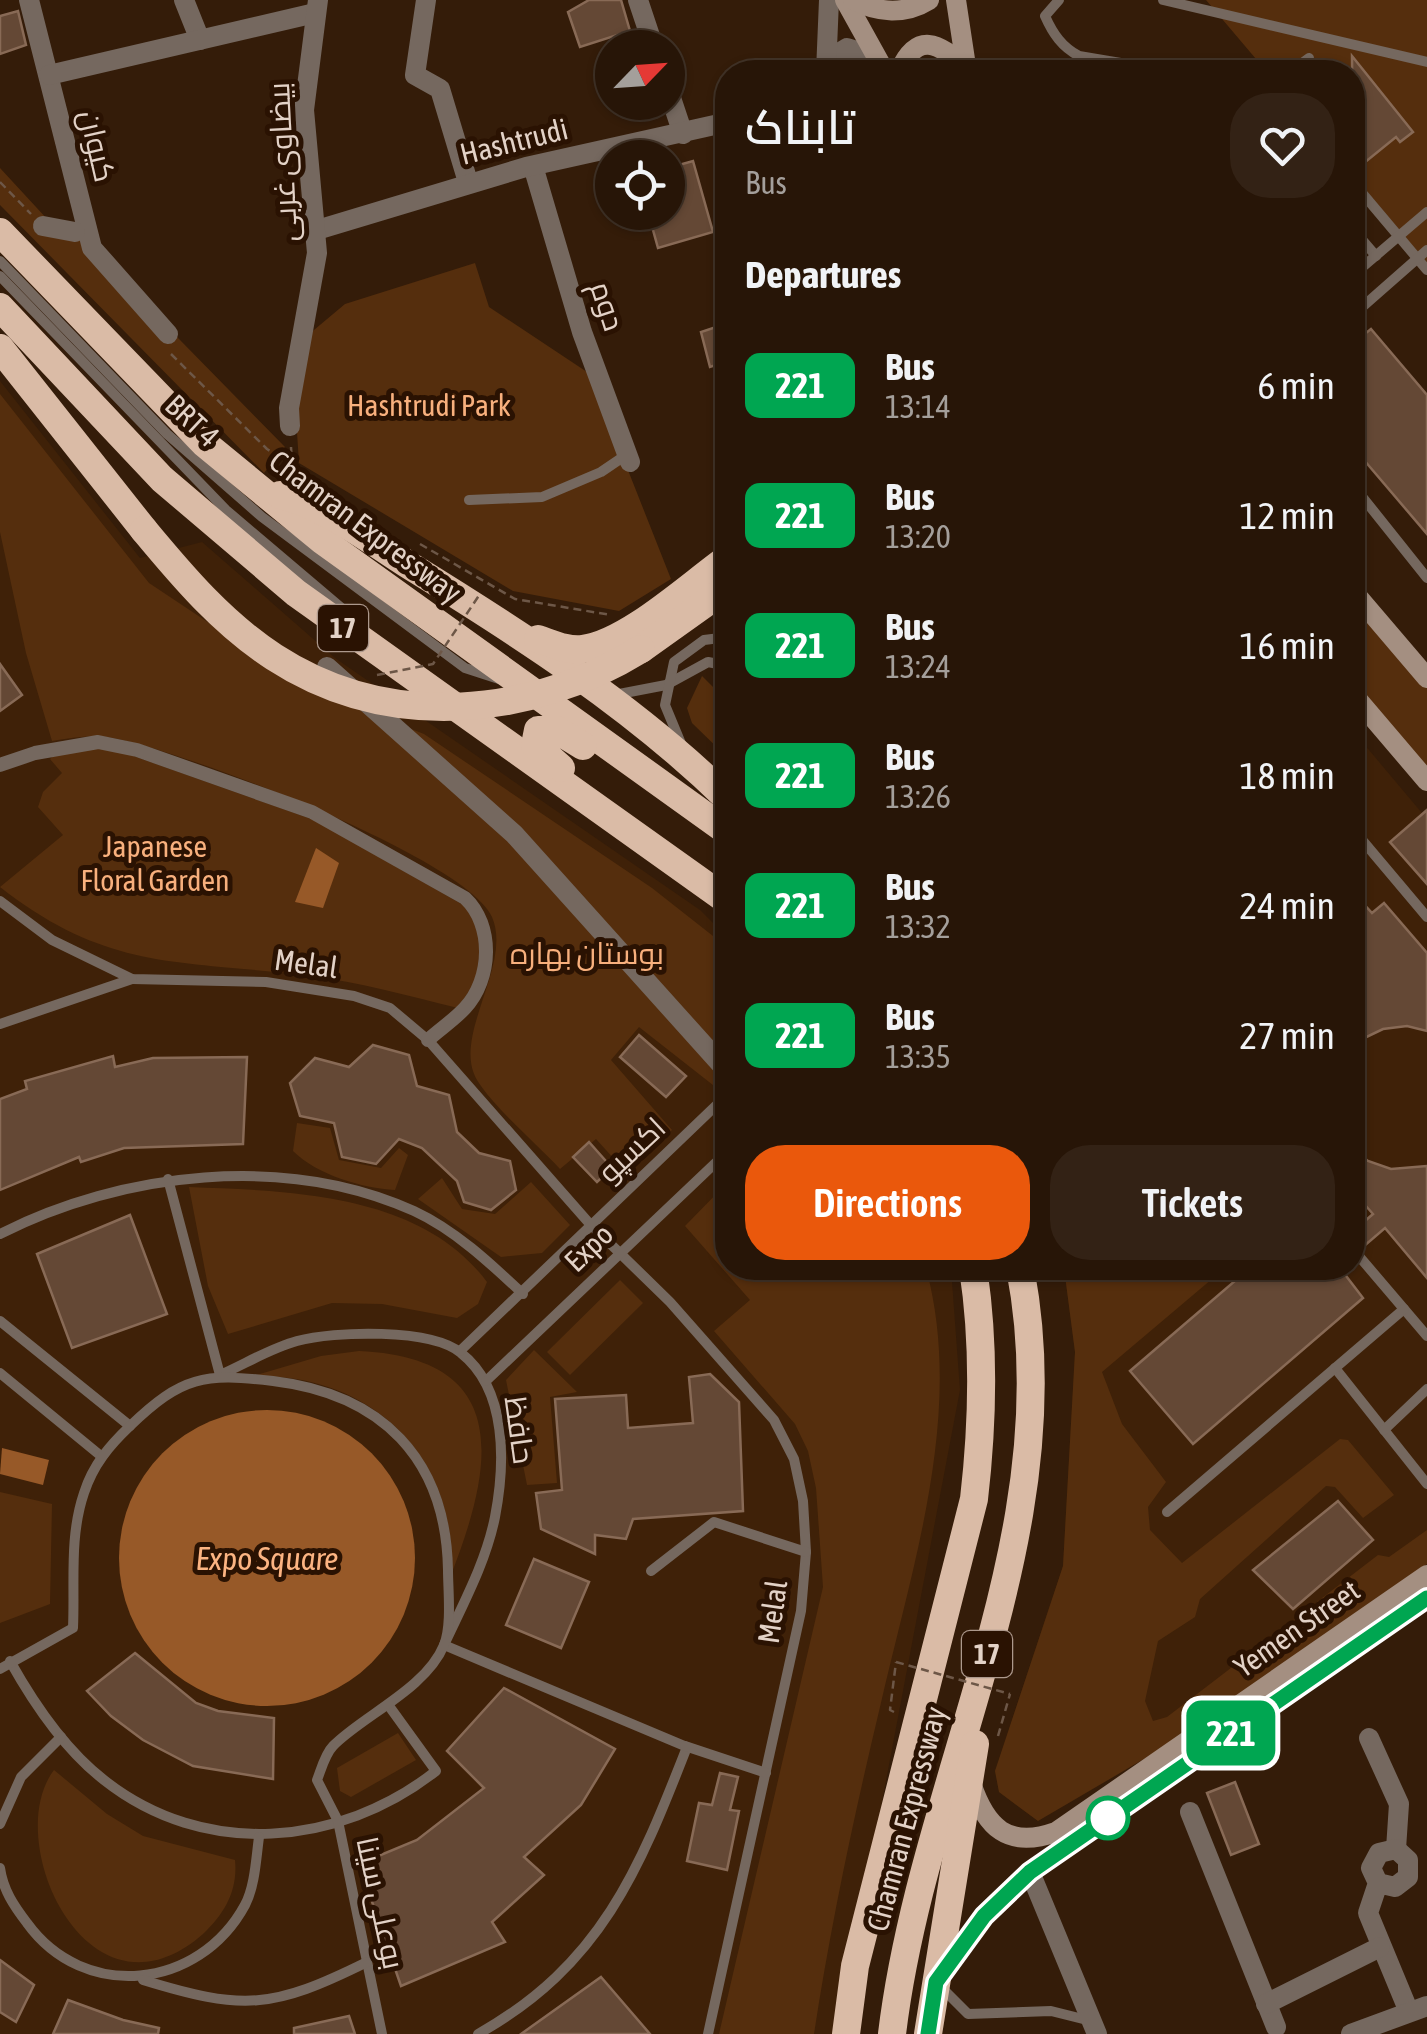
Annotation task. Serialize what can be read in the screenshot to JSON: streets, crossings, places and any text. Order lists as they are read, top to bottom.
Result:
{
  "streets": {
    "highway": ["Chamran Expressway", "17"],
    "main road": ["Yemen Street"],
    "street": [
      "Hashtrudi",
      "کیوان",
      "بیضاوی غربی",
      "دوم"
    ],
    "lane": [
      "BRT 4",
      "Melal",
      "اکسپو",
      "Expo",
      "حافظ",
      "بوعلی سینا"
    ]
  },
  "crossings": [
    ["Hashtrudi", "بیضاوی غربی"],
    ["Hashtrudi", "دوم"],
    ["کیوان", "بیضاوی غربی"],
    ["BRT 4", "Chamran Expressway"],
    ["BRT 4", "17"],
    ["Melal", "اکسپو"],
    ["Melal", "Expo"],
    ["اکسپو", "Expo"],
    ["Expo", "حافظ"],
    ["حافظ", "بوعلی سینا"]
  ],
  "water": ["Expo Square"],
  "parks": ["Hashtrudi Park", "Japanese Floral Garden", "بوستان بهاره"],
  "lines": ["bus line 221"],
  "north": "top right",
  "page": {
    "on_map": "221",
    "heading": [
      ["تابناک", "Bus"],
      "Departures"
    ],
    "list": [
      {
        "mark": "221",
        "name": "Bus",
        "note": "13:14",
        "value": "6 min"
      },
      {
        "mark": "221",
        "name": "Bus",
        "note": "13:20",
        "value": "12 min"
      },
      {
        "mark": "221",
        "name": "Bus",
        "note": "13:24",
        "value": "16 min"
      },
      {
        "mark": "221",
        "name": "Bus",
        "note": "13:26",
        "value": "18 min"
      },
      {
        "mark": "221",
        "name": "Bus",
        "note": "13:32",
        "value": "24 min"
      },
      {
        "mark": "221",
        "name": "Bus",
        "note": "13:35",
        "value": "27 min"
      }
    ],
    "buttons": ["Directions", "Tickets"]
  }
}
